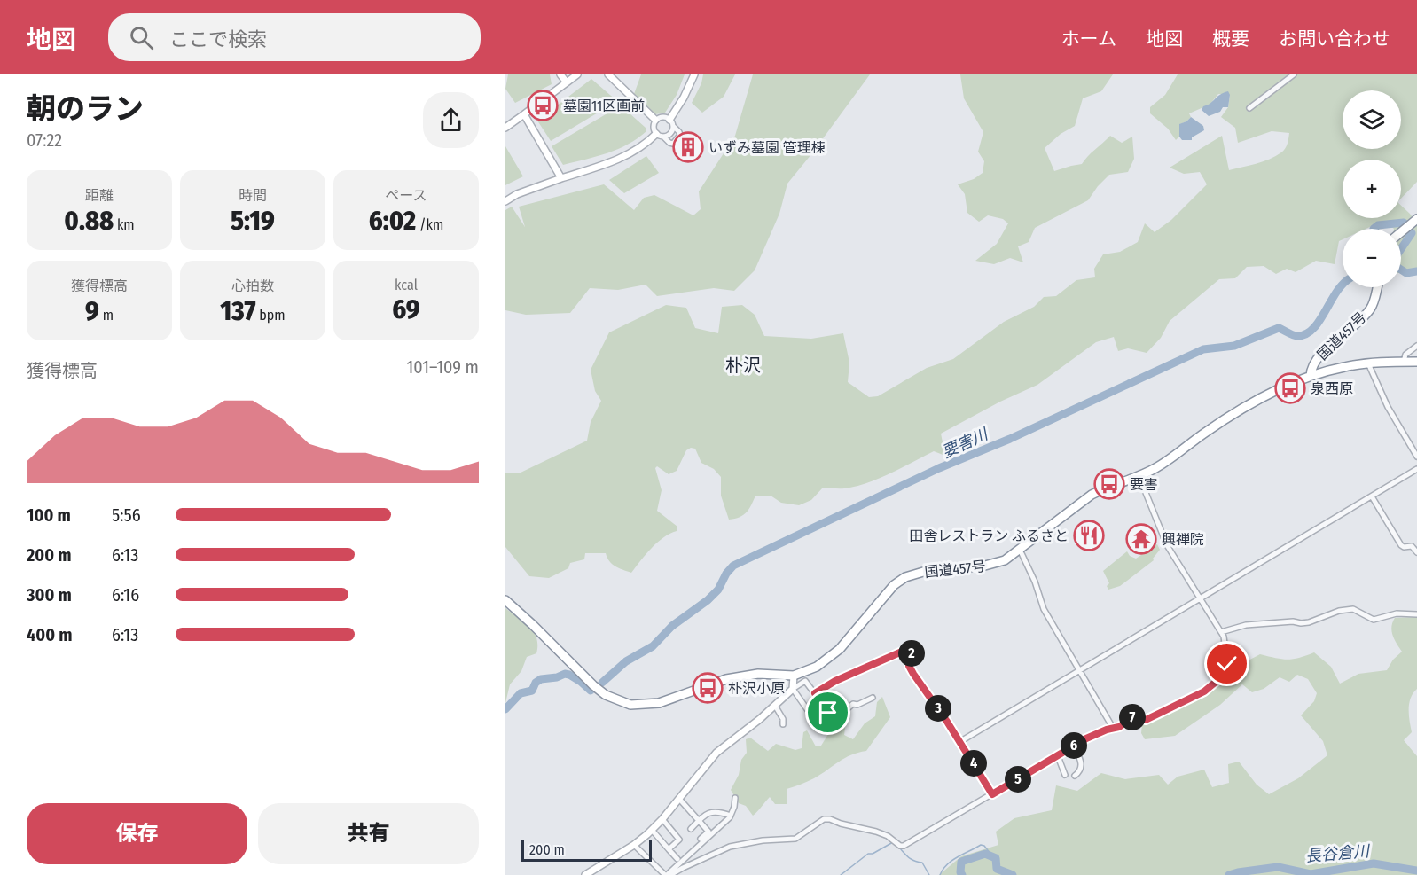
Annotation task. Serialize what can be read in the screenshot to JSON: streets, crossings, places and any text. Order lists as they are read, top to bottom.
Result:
{
  "streets": {
    "highway": ["国道457号"]
  },
  "districts": ["朴沢"],
  "water": ["要害川", "長谷倉川"],
  "places": {
    "bus stop": [
      "墓園11区画前",
      "泉西原",
      "要害",
      "朴沢小原"
    ],
    "building": ["いずみ墓園 管理棟"],
    "restaurant": ["田舎レストラン ふるさと"],
    "temple": ["興禅院"]
  },
  "scale_bar": "200 m",
  "page": {
    "header": "地図",
    "search": "ここで検索",
    "nav": [
      "ホーム",
      "地図",
      "概要",
      "お問い合わせ"
    ],
    "heading": ["朝のラン", "07:22"],
    "map_buttons": ["+", "−"],
    "stats": [
      ["距離", "0.88 km"],
      ["時間", "5:19"],
      ["ペース", "6:02 /km"],
      ["獲得標高", "9 m"],
      ["心拍数", "137 bpm"],
      ["kcal", "69"]
    ],
    "chart": ["獲得標高", "101–109 m"],
    "list": [
      {
        "name": "100 m",
        "note": "5:56"
      },
      {
        "name": "200 m",
        "note": "6:13"
      },
      {
        "name": "300 m",
        "note": "6:16"
      },
      {
        "name": "400 m",
        "note": "6:13"
      }
    ],
    "pins": [
      "2",
      "3",
      "7",
      "6",
      "4",
      "5"
    ],
    "buttons": ["保存", "共有"],
    "scale": "200 m"
  }
}
